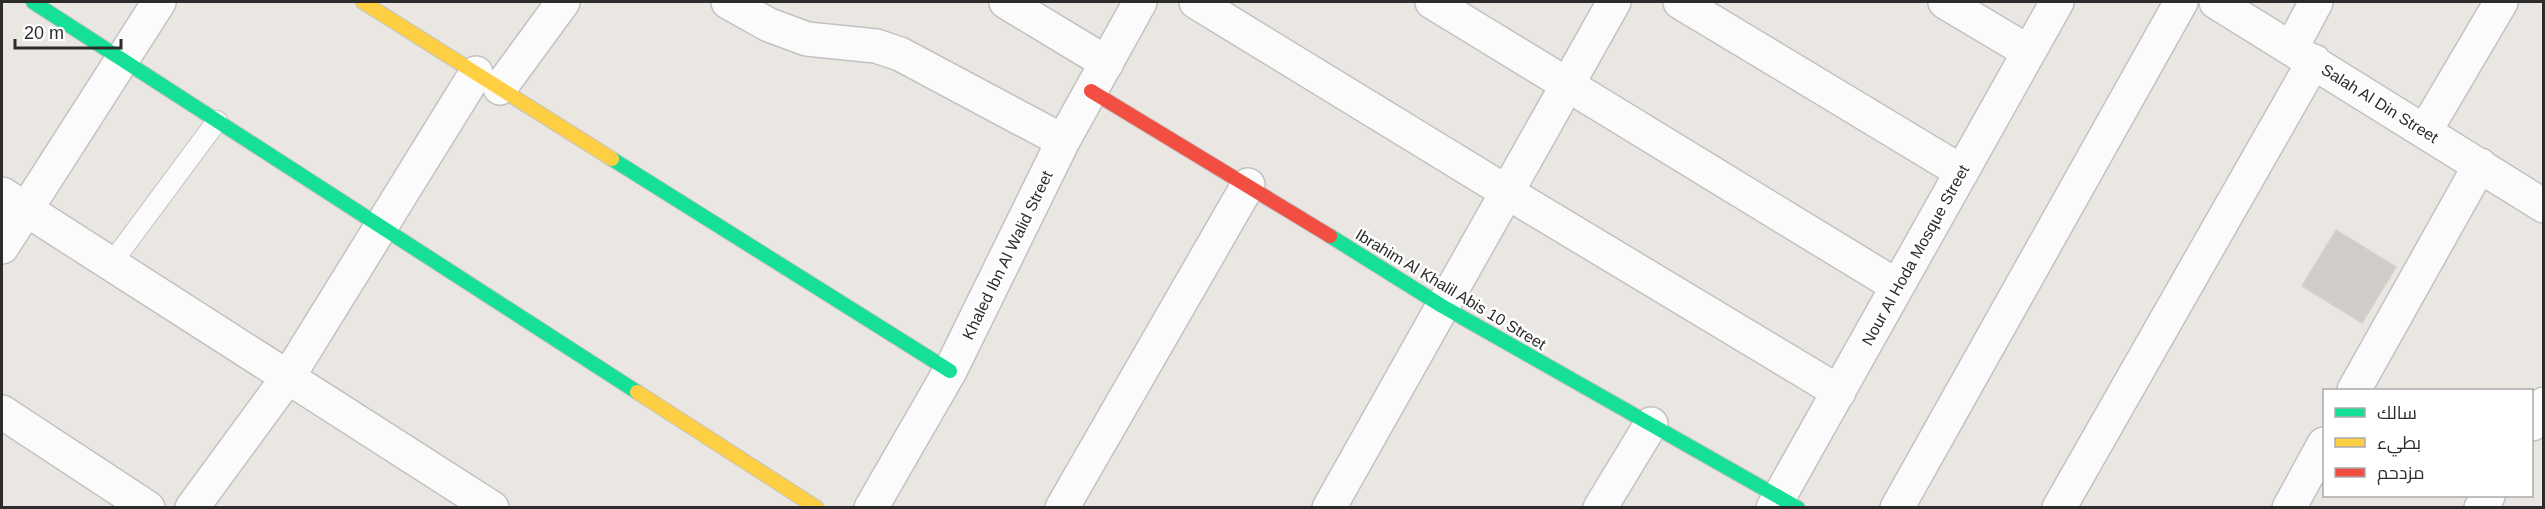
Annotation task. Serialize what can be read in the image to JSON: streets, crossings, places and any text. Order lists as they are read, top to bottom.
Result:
{
  "streets": {
    "street": [
      "Salah Al Din Street",
      "Khaled Ibn Al Walid Street",
      "Nour Al Hoda Mosque Street",
      "Ibrahim Al Khalil Abis 10 Street"
    ]
  },
  "crossings": [
    ["Khaled Ibn Al Walid Street", "Ibrahim Al Khalil Abis 10 Street"],
    ["Nour Al Hoda Mosque Street", "Ibrahim Al Khalil Abis 10 Street"]
  ],
  "legend": ["سالك", "بطيء", "مزدحم"],
  "scale_bar": "20 m"
}
